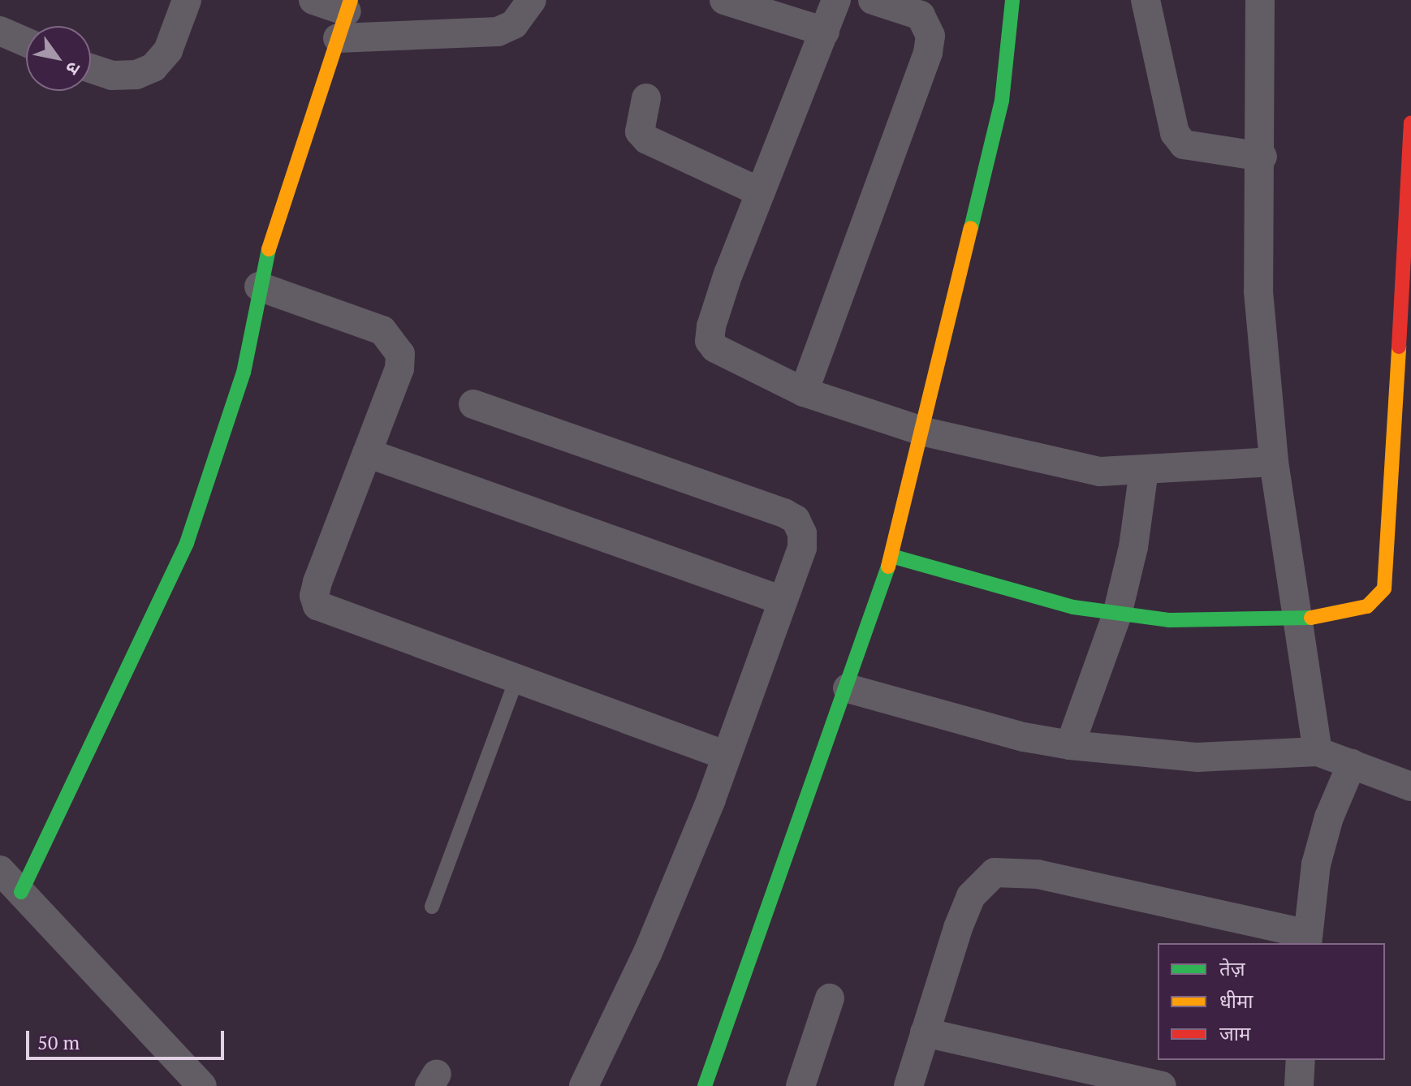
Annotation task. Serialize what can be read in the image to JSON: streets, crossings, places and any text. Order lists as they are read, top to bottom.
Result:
{
  "legend": ["तेज़", "धीमा", "जाम"],
  "scale_bar": "50 m",
  "north": "bottom right"
}
